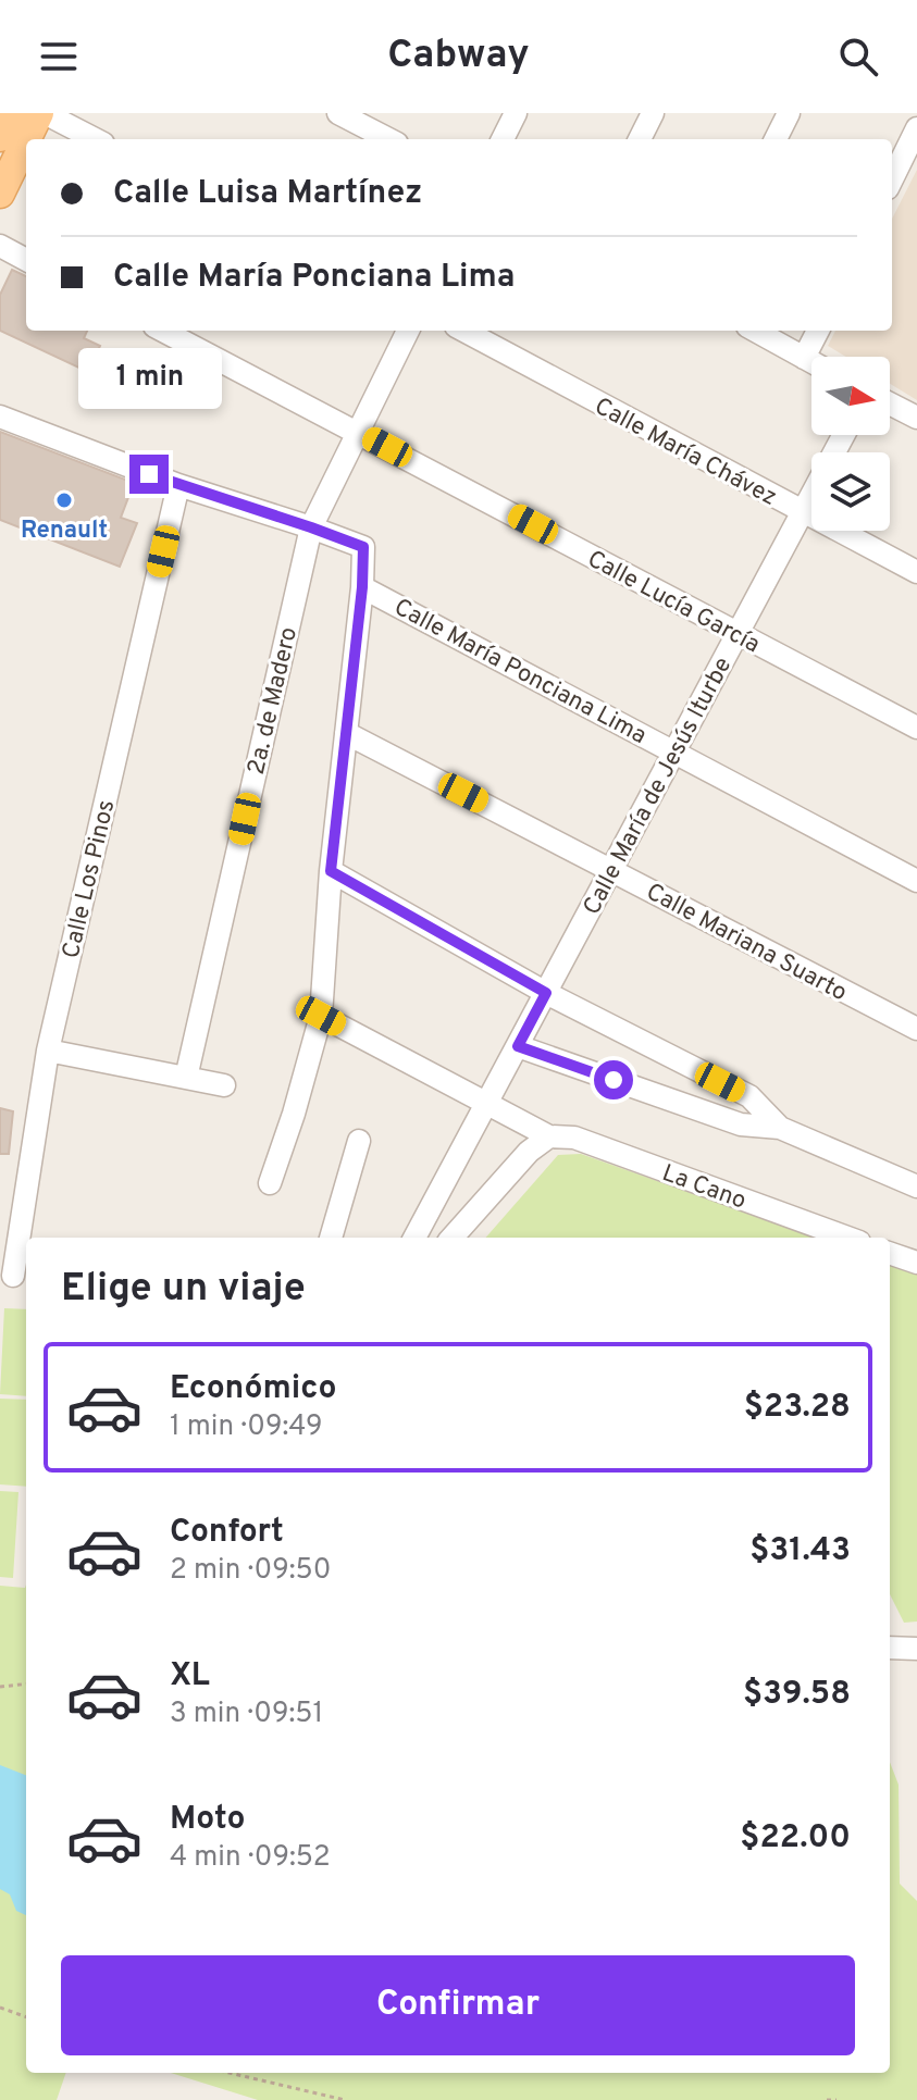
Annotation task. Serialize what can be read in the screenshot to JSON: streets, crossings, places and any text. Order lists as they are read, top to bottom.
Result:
{
  "streets": {
    "street": [
      "Calle María Chávez",
      "Calle Lucía García",
      "Calle María Ponciana Lima",
      "2a. de Madero",
      "Calle María de Jesús Iturbe",
      "Calle Los Pinos",
      "Calle Mariana Suarto",
      "La Cano"
    ]
  },
  "crossings": [
    ["Calle María Chávez", "Calle María de Jesús Iturbe"],
    ["Calle Lucía García", "2a. de Madero"],
    ["Calle Lucía García", "Calle María de Jesús Iturbe"],
    ["Calle María Ponciana Lima", "Calle María de Jesús Iturbe"],
    ["Calle María de Jesús Iturbe", "Calle Mariana Suarto"],
    ["Calle María de Jesús Iturbe", "La Cano"]
  ],
  "places": ["Renault"],
  "north": "right",
  "page": {
    "header": "Cabway",
    "banner": ["Calle Luisa Martínez", "Calle María Ponciana Lima"],
    "bubble": "1 min",
    "heading": "Elige un viaje",
    "list": [
      {
        "name": "Económico",
        "note": "1 min · 09:49",
        "value": "$23.28"
      },
      {
        "name": "Confort",
        "note": "2 min · 09:50",
        "value": "$31.43"
      },
      {
        "name": "XL",
        "note": "3 min · 09:51",
        "value": "$39.58"
      },
      {
        "name": "Moto",
        "note": "4 min · 09:52",
        "value": "$22.00"
      }
    ],
    "buttons": "Confirmar"
  }
}
